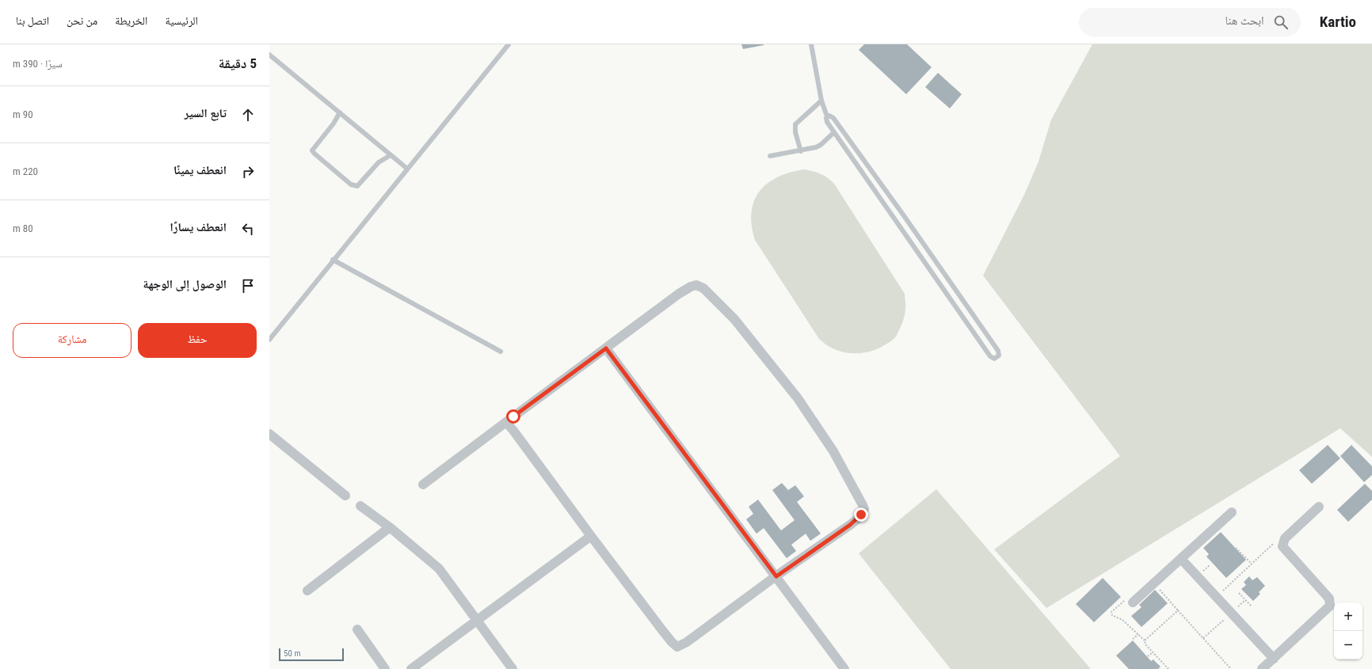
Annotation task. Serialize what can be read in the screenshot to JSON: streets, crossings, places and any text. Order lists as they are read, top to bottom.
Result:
{
  "scale_bar": "50 m",
  "page": {
    "header": "Kartio",
    "search": "ابحث هنا",
    "nav": [
      "الرئيسية",
      "الخريطة",
      "من نحن",
      "اتصل بنا"
    ],
    "heading": ["5 دقيقة", "سيرًا · 390 m"],
    "list": [
      ["تابع السير", "90 m"],
      ["انعطف يمينًا", "220 m"],
      ["انعطف يسارًا", "80 m"],
      "الوصول إلى الوجهة"
    ],
    "buttons": ["حفظ", "مشاركة"],
    "map_buttons": ["+", "−"],
    "scale": "50 m"
  }
}
